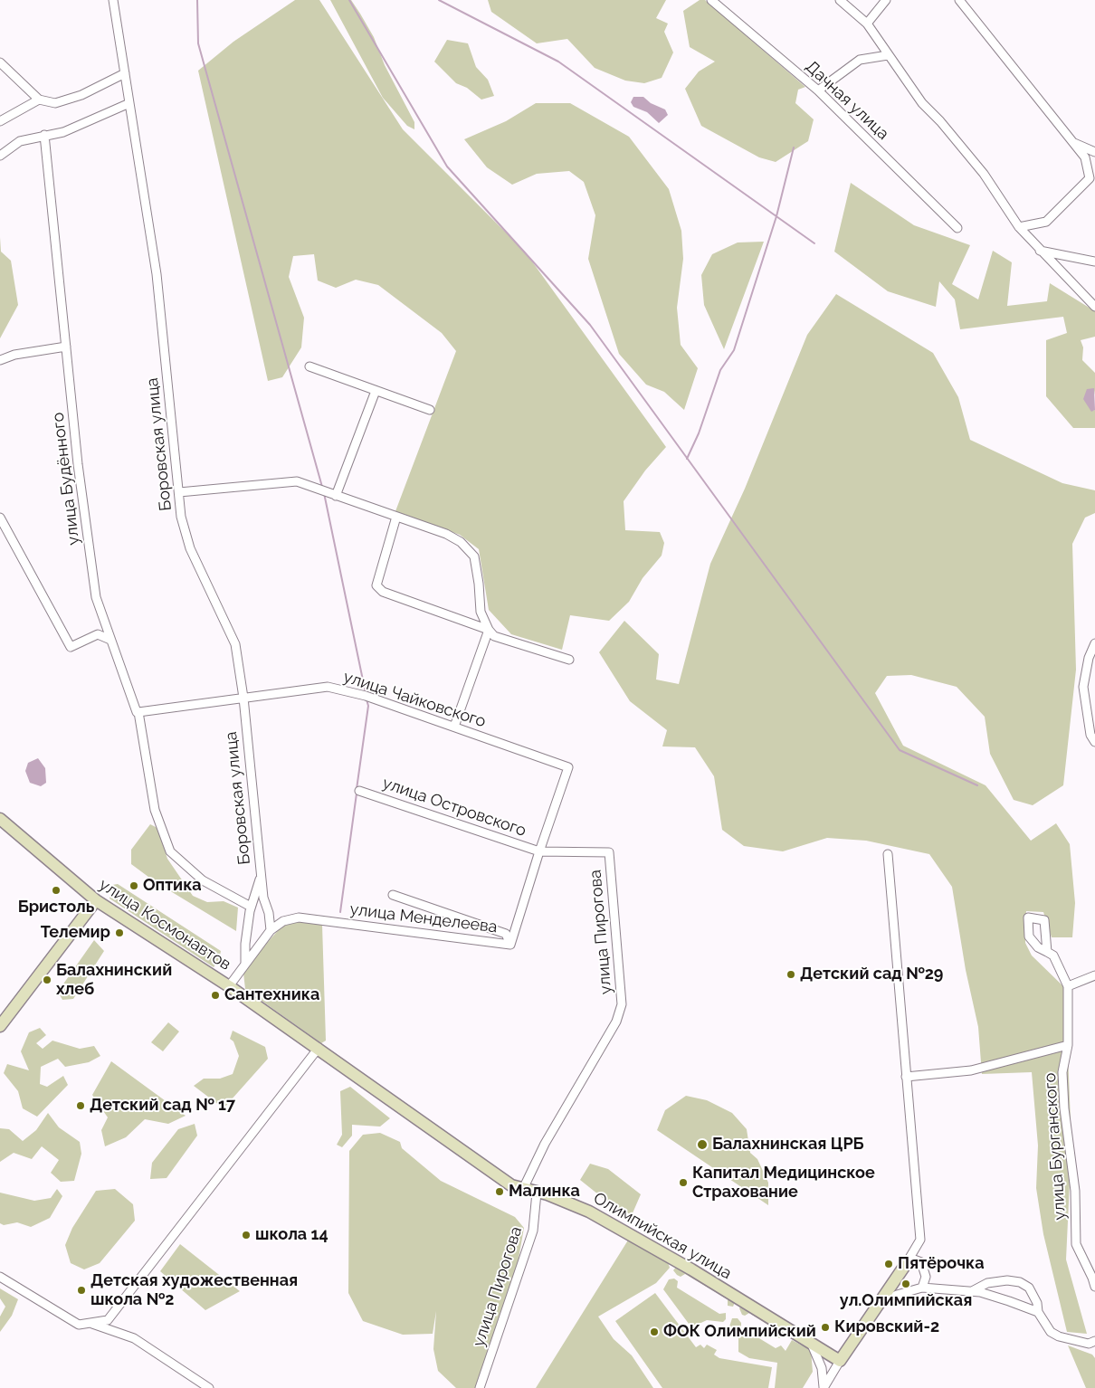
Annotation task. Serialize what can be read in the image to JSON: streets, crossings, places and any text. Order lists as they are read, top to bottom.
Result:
{
  "streets": {
    "street": [
      "Дачная улица",
      "Боровская улица",
      "улица Будённого",
      "улица Чайковского",
      "улица Островского",
      "улица Менделеева",
      "улица Космонавтов",
      "улица Пирогова",
      "улица Бурганского",
      "Олимпийская улица"
    ]
  },
  "crossings": [
    ["Боровская улица", "улица Будённого"],
    ["Боровская улица", "улица Чайковского"],
    ["Боровская улица", "улица Менделеева"],
    ["улица Будённого", "улица Чайковского"],
    ["улица Чайковского", "улица Островского"],
    ["улица Чайковского", "улица Пирогова"],
    ["улица Островского", "улица Пирогова"],
    ["улица Космонавтов", "Олимпийская улица"],
    ["улица Пирогова", "Олимпийская улица"]
  ],
  "places": [
    "Оптика",
    "Бристоль",
    "Телемир",
    "Детский сад №29",
    "Балахнинский хлеб",
    "Сантехника",
    "Детский сад № 17",
    "Балахнинская ЦРБ",
    "Капитал Медицинское Страхование",
    "Малинка",
    "школа 14",
    "Пятёрочка",
    "ул.Олимпийская",
    "Детская художественная школа №2",
    "Кировский-2",
    "ФОК Олимпийский"
  ]
}
